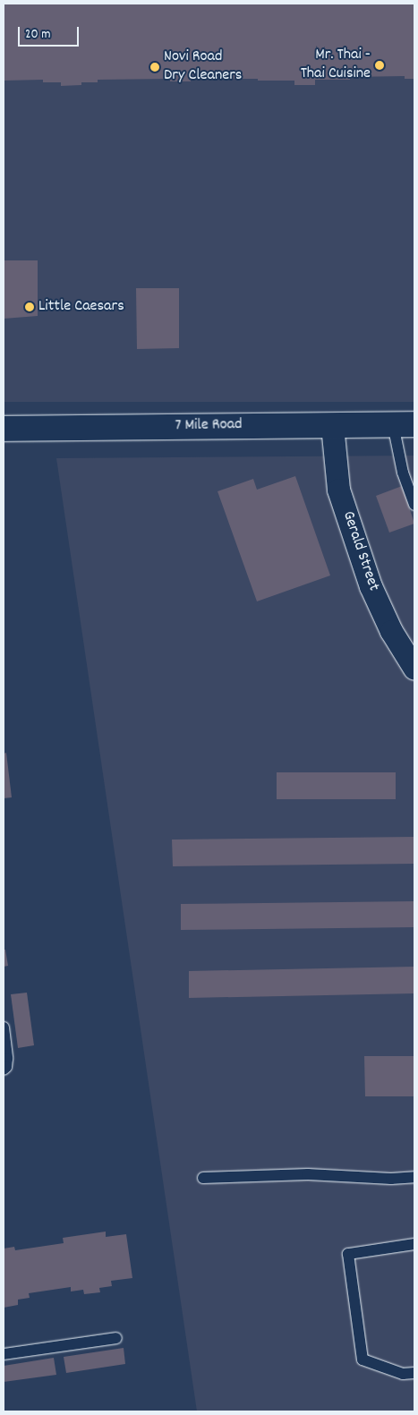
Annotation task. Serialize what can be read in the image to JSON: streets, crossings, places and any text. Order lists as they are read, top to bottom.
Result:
{
  "streets": {
    "street": ["7 Mile Road", "Gerald Street"]
  },
  "crossings": [
    ["7 Mile Road", "Gerald Street"]
  ],
  "places": ["Mr. Thai - Thai Cuisine", "Novi Road Dry Cleaners", "Little Caesars"],
  "scale_bar": "20 m"
}
